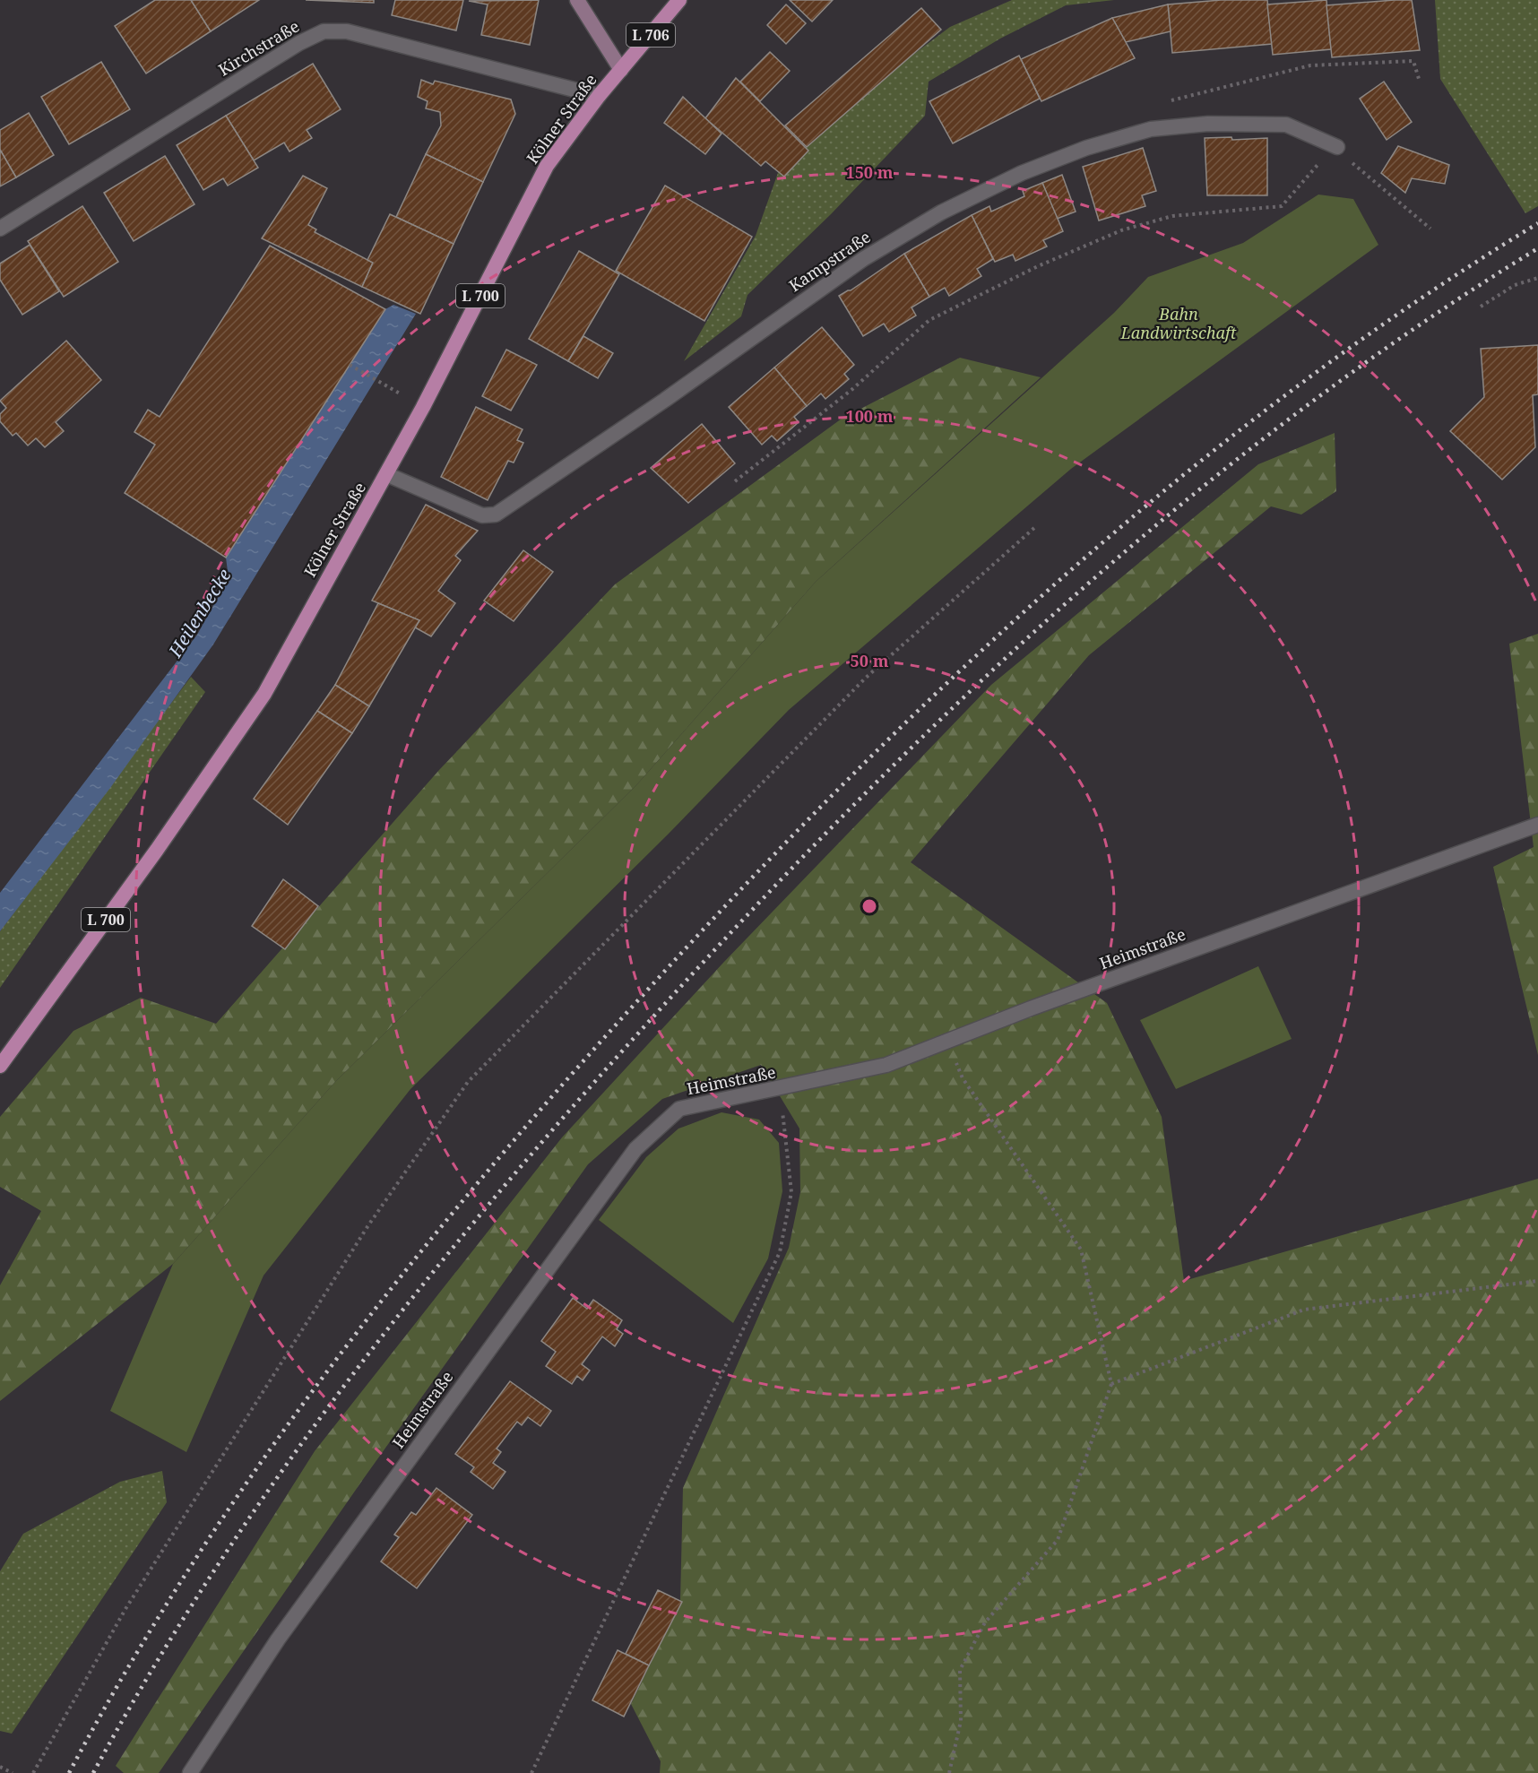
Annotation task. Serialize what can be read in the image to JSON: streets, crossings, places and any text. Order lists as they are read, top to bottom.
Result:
{
  "streets": {
    "main road": ["L 706", "Kölner Straße", "L 700"],
    "street": ["Kirchstraße", "Kampstraße", "Heimstraße"]
  },
  "crossings": [
    ["Kirchstraße", "Kölner Straße"],
    ["Kölner Straße", "Kampstraße"]
  ],
  "water": ["Heilenbecke"],
  "parks": ["Bahn Landwirtschaft"],
  "rings": ["150 m", "100 m", "50 m"]
}
